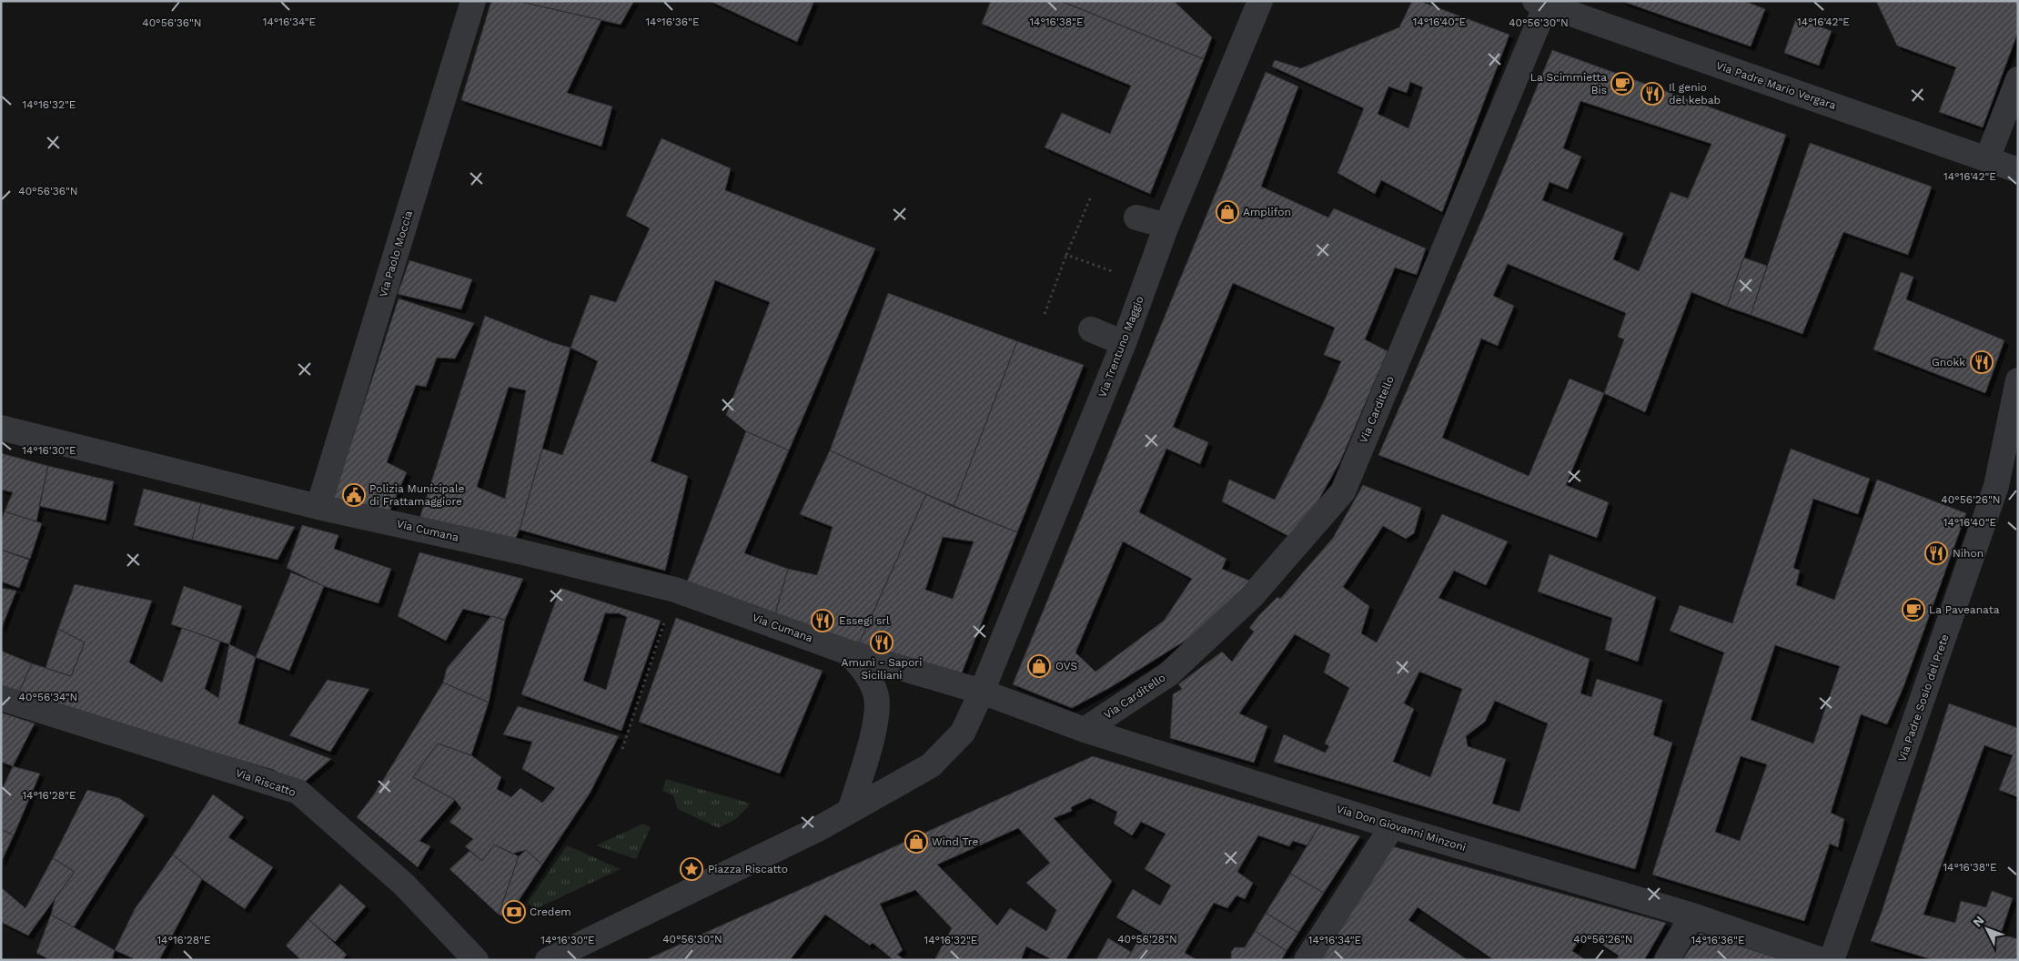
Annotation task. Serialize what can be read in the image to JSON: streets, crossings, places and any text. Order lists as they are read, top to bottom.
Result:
{
  "streets": {
    "street": [
      "Via Padre Mario Vergara",
      "Via Paolo Moccia",
      "Via Trentuno Maggio",
      "Via Carditello",
      "Via Cumana",
      "Via Padre Sosio del Prete",
      "Via Riscatto",
      "Via Don Giovanni Minzoni"
    ]
  },
  "crossings": [
    ["Via Padre Mario Vergara", "Via Carditello"],
    ["Via Paolo Moccia", "Via Cumana"],
    ["Via Trentuno Maggio", "Via Don Giovanni Minzoni"],
    ["Via Carditello", "Via Don Giovanni Minzoni"]
  ],
  "places": {
    "cafe": ["La Scimmietta Bis", "La Paveanata"],
    "restaurant": [
      "Il genio del kebab",
      "Gnokk",
      "Nihon",
      "Essegi srl",
      "Amunì - Sapori Siciliani"
    ],
    "shop": ["Amplifon", "OVS", "Wind Tre"],
    "public building": ["Polizia Municipale di Frattamaggiore"],
    "place": ["Piazza Riscatto"],
    "bank": ["Credem"]
  },
  "north": "top left",
  "coordinates": [
    "14°16'34\"E",
    "14°16'36\"E",
    "14°16'38\"E",
    "14°16'40\"E",
    "14°16'42\"E",
    "40°56'36\"N",
    "40°56'30\"N",
    "14°16'32\"E",
    "14°16'30\"E",
    "40°56'26\"N",
    "40°56'34\"N",
    "14°16'28\"E",
    "40°56'28\"N"
  ]
}
